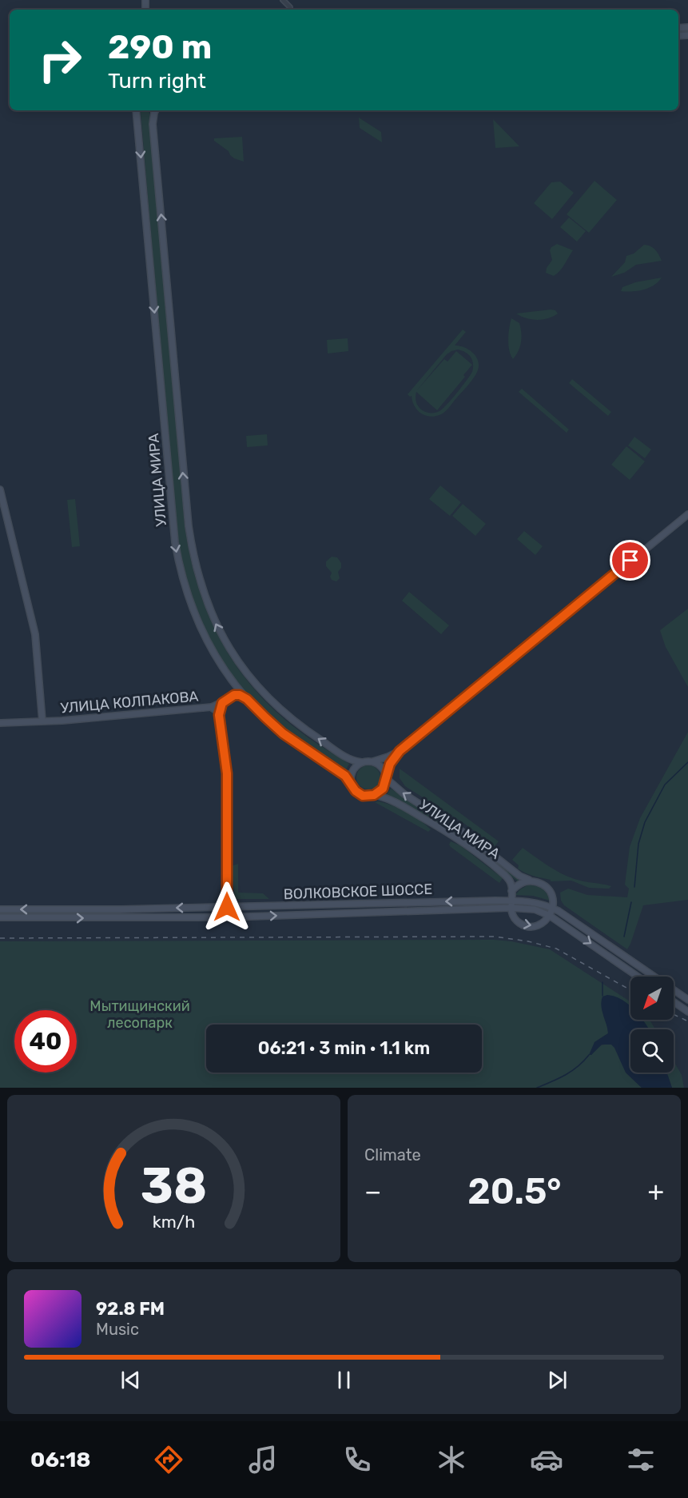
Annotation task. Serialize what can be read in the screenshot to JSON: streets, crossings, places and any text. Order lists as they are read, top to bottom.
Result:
{
  "streets": {
    "main road": ["УЛИЦА МИРА", "УЛИЦА КОЛПАКОВА", "ВОЛКОВСКОЕ ШОССЕ"]
  },
  "crossings": [
    ["УЛИЦА МИРА", "ВОЛКОВСКОЕ ШОССЕ"]
  ],
  "parks": ["Мытищинский лесопарк"],
  "north": "bottom left",
  "page": {
    "turn": ["290 m", "Turn right"],
    "limit": "40",
    "trip": "06:21 · 3 min · 1.1 km",
    "tile": "Climate",
    "heat": ["−", "20.5°", "+"],
    "song": ["92.8 FM", "Music"],
    "tabs": "06:18",
    "gauge": ["38", "km/h"]
  }
}
